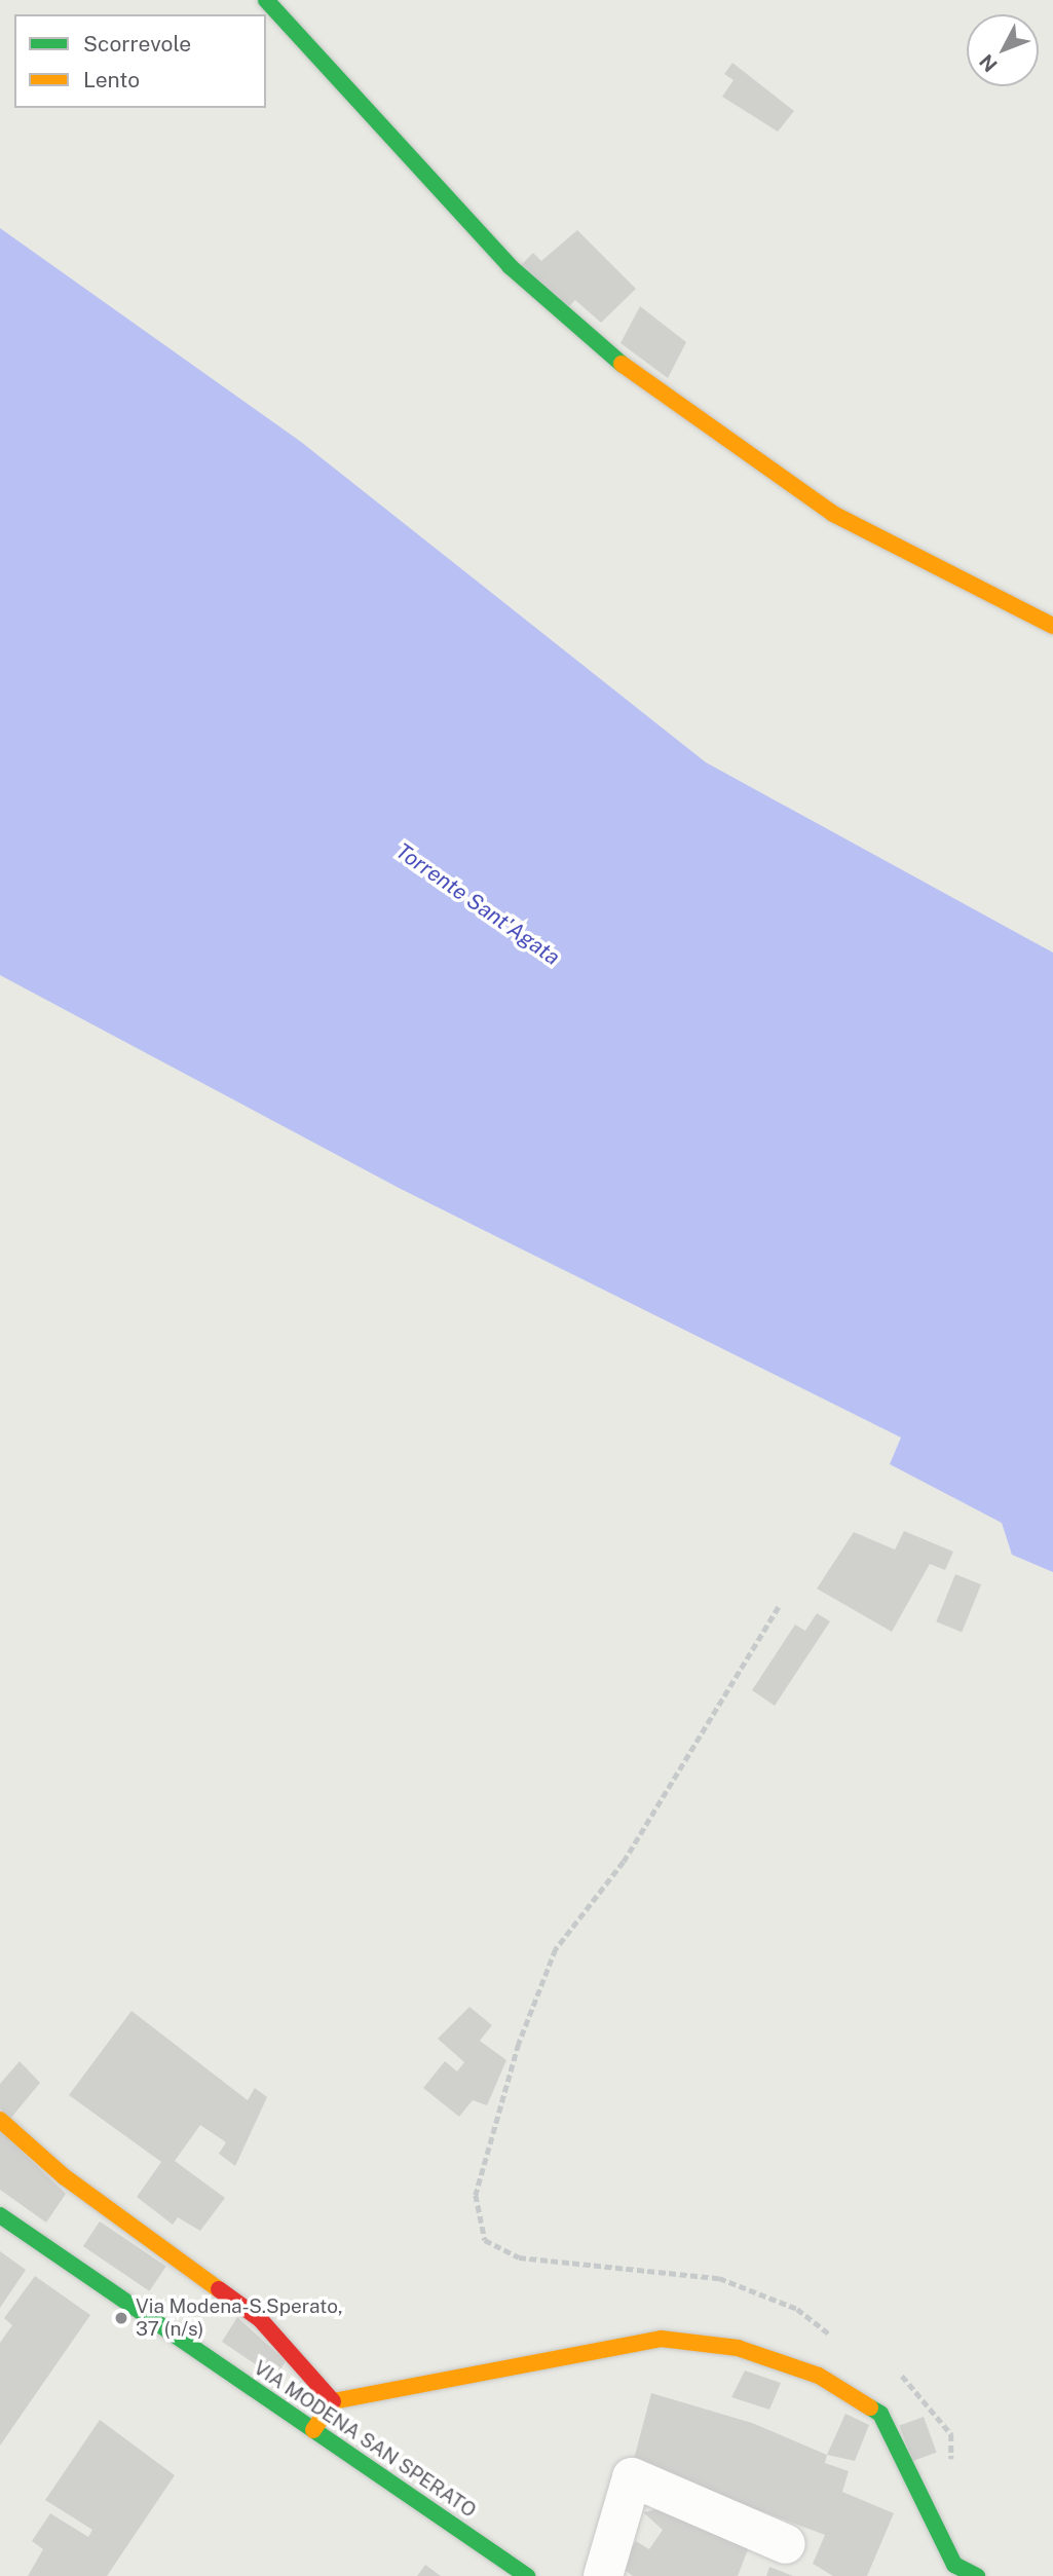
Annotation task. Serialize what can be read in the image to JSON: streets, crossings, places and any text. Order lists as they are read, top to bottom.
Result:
{
  "streets": {
    "street": ["VIA MODENA SAN SPERATO"]
  },
  "water": ["Torrente Sant'Agata"],
  "places": ["Via Modena-S.Sperato, 37 (n/s)"],
  "legend": ["Scorrevole", "Lento"],
  "north": "bottom left"
}
